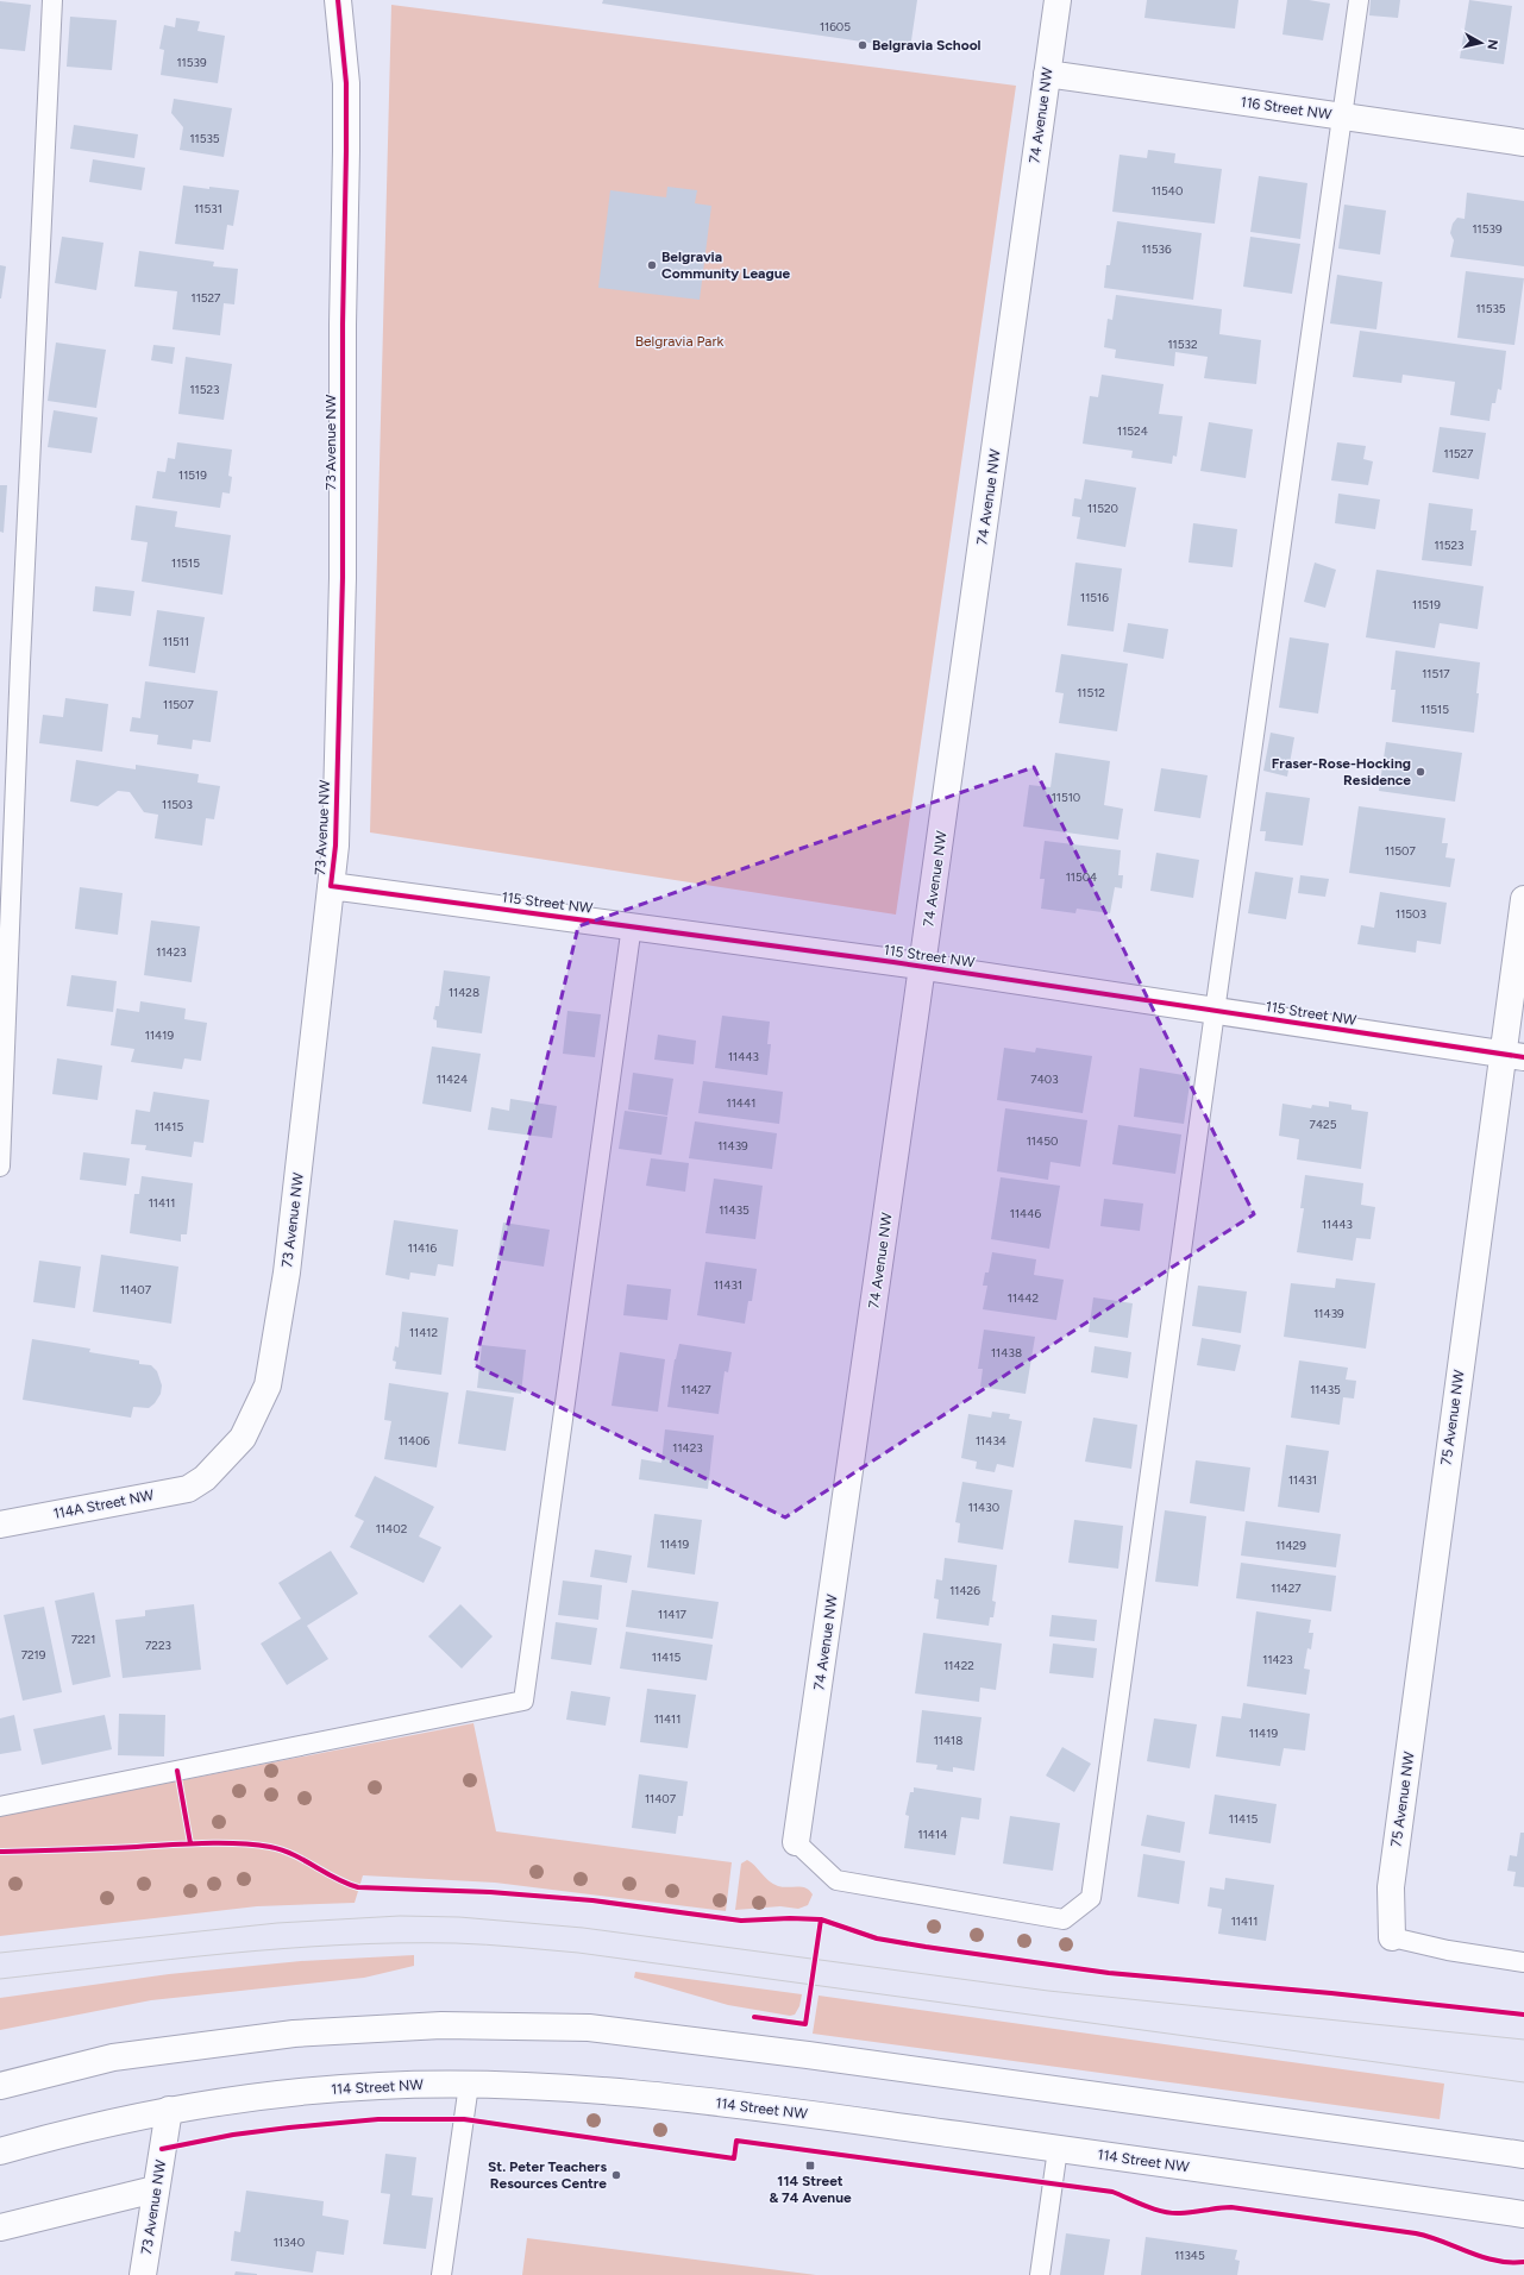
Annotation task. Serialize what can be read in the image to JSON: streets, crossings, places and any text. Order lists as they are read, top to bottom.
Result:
{
  "streets": {
    "street": [
      "116 Street NW",
      "74 Avenue NW",
      "73 Avenue NW",
      "115 Street NW",
      "75 Avenue NW",
      "114A Street NW",
      "114 Street NW"
    ]
  },
  "crossings": [
    ["116 Street NW", "74 Avenue NW"],
    ["74 Avenue NW", "115 Street NW"],
    ["73 Avenue NW", "115 Street NW"],
    ["73 Avenue NW", "114A Street NW"],
    ["73 Avenue NW", "114 Street NW"],
    ["115 Street NW", "75 Avenue NW"]
  ],
  "parks": ["Belgravia Park"],
  "places": {
    "other": [
      "Belgravia School",
      "Belgravia Community League",
      "Fraser-Rose-Hocking Residence",
      "St. Peter Teachers Resources Centre"
    ],
    "transit": ["114 Street & 74 Avenue"]
  },
  "house_numbers": [
    "11605",
    "11539",
    "11535",
    "11540",
    "11531",
    "11539",
    "11536",
    "11527",
    "11535",
    "11532",
    "11523",
    "11524",
    "11527",
    "11519",
    "11520",
    "11523",
    "11515",
    "11516",
    "11519",
    "11511",
    "11517",
    "11512",
    "11507",
    "11515",
    "11510",
    "11503",
    "11507",
    "11504",
    "11503",
    "11423",
    "11428",
    "11419",
    "11443",
    "11424",
    "7403",
    "11441",
    "7425",
    "11415",
    "11450",
    "11439",
    "11411",
    "11435",
    "11446",
    "11443",
    "11416",
    "11431",
    "11407",
    "11442",
    "11439",
    "11412",
    "11438",
    "11427",
    "11435",
    "11406",
    "11434",
    "11423",
    "11431",
    "11430",
    "11402",
    "11419",
    "11429",
    "11427",
    "11426",
    "11417",
    "7221",
    "7223",
    "7219",
    "11415",
    "11423",
    "11422",
    "11411",
    "11419",
    "11418",
    "11407",
    "11415",
    "11414",
    "11411",
    "11340",
    "11345"
  ],
  "north": "right"
}
